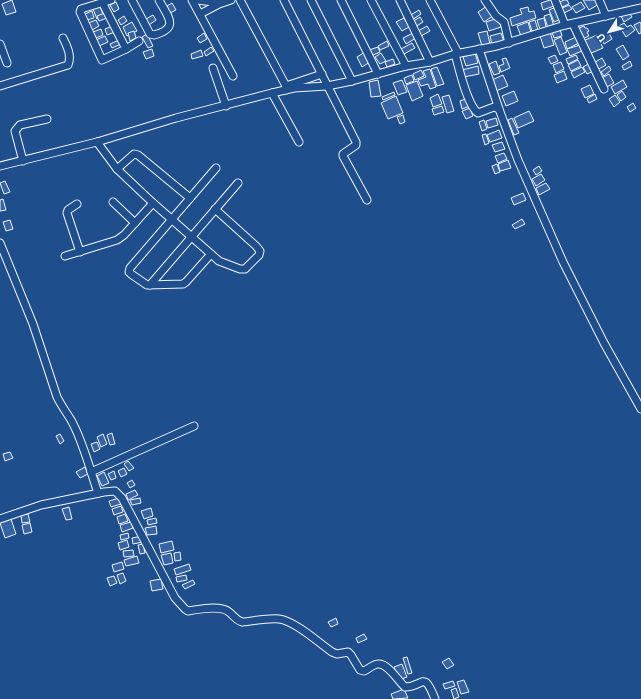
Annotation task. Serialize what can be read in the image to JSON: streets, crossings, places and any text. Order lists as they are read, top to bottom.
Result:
{
  "north": "bottom left"
}
